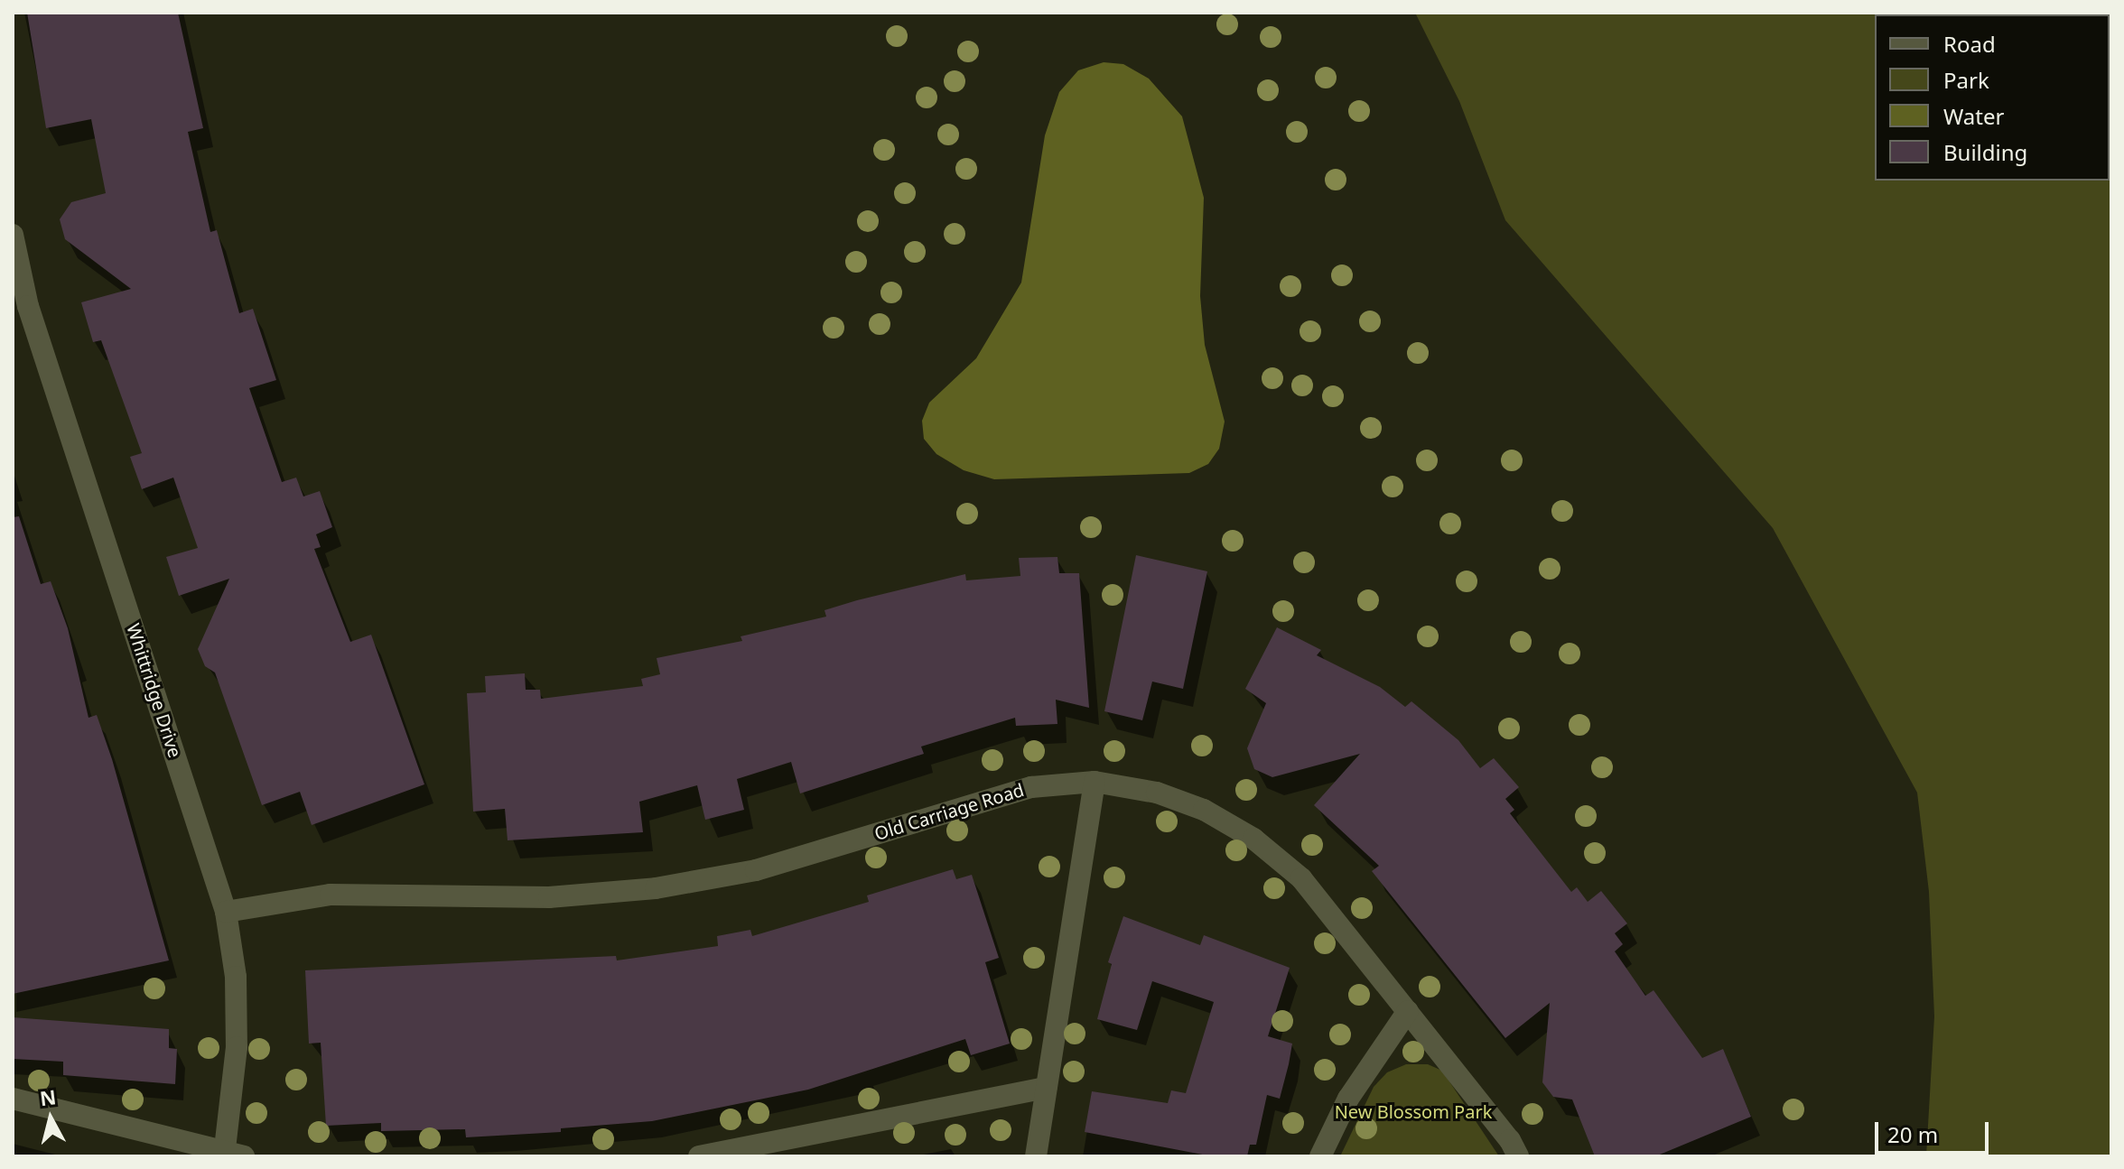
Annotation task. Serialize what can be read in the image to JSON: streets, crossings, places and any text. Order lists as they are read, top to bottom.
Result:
{
  "streets": {
    "street": ["Whittridge Drive", "Old Carriage Road"]
  },
  "crossings": [
    ["Whittridge Drive", "Old Carriage Road"]
  ],
  "parks": ["New Blossom Park"],
  "legend": [
    "Road",
    "Park",
    "Water",
    "Building"
  ],
  "scale_bar": "20 m",
  "north": "top"
}
